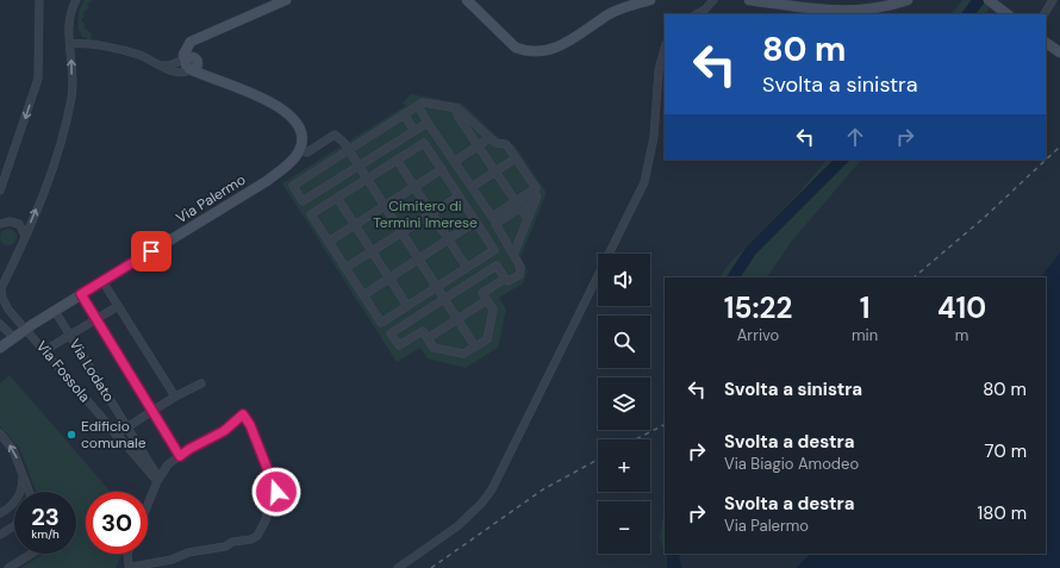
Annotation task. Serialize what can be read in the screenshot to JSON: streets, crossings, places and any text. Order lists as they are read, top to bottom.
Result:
{
  "streets": {
    "street": ["Via Palermo", "Via Lodato", "Via Fossola"]
  },
  "crossings": [
    ["Via Palermo", "Via Lodato"],
    ["Via Palermo", "Via Fossola"],
    ["Via Lodato", "Via Fossola"]
  ],
  "parks": ["Cimitero di Termini Imerese"],
  "places": ["Edificio comunale"],
  "page": {
    "turn": ["80 m", "Svolta a sinistra"],
    "map_buttons": ["+", "−"],
    "eta": [
      "15:22",
      "Arrivo",
      "1",
      "min",
      "410",
      "m"
    ],
    "list": [
      {
        "name": "Svolta a sinistra",
        "value": "80 m"
      },
      {
        "name": "Svolta a destra",
        "note": "Via Biagio Amodeo",
        "value": "70 m"
      },
      {
        "name": "Svolta a destra",
        "note": "Via Palermo",
        "value": "180 m"
      }
    ],
    "speed": "23 km/h",
    "limit": "30"
  }
}
